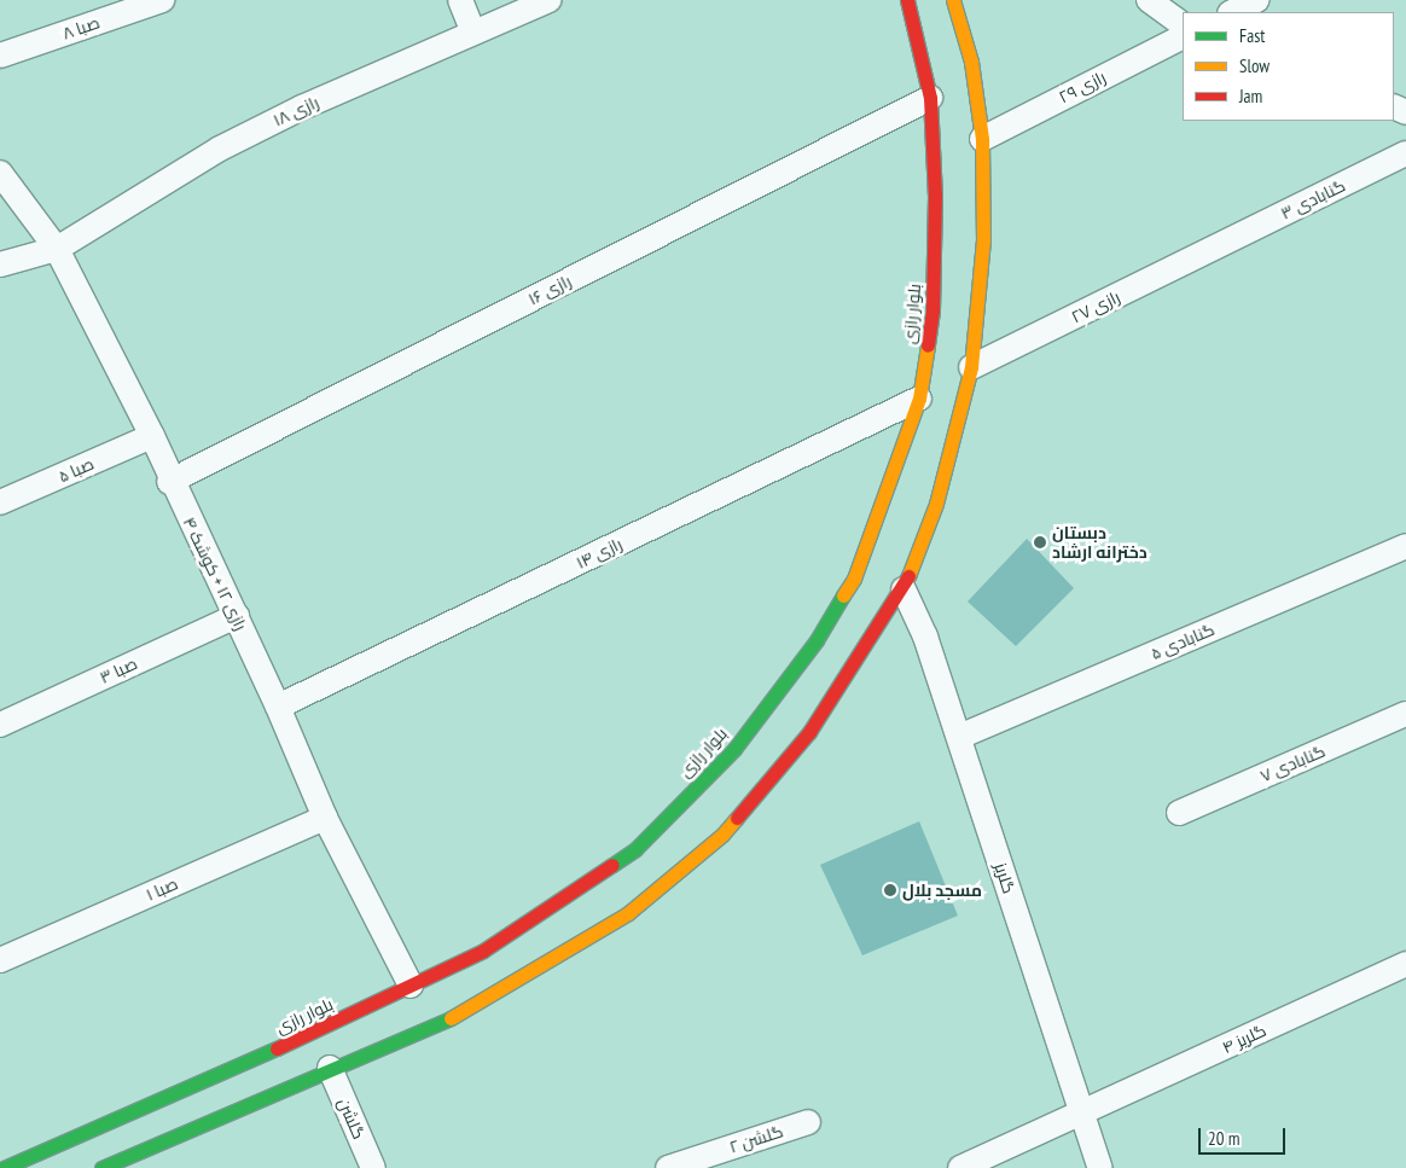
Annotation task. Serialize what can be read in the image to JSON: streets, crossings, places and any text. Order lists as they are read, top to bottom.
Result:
{
  "streets": {
    "main road": ["بلوار رازی"],
    "street": [
      "صبا ۸",
      "رازی ۲۹",
      "رازی ۱۸",
      "گنابادی ۳",
      "رازی ۱۶",
      "رازی ۲۷",
      "صبا ۵",
      "رازی ۱۴",
      "رازی ۱۲ + کوشک ۴",
      "گنابادی ۵",
      "صبا ۳",
      "گنابادی ۷",
      "گلریز",
      "صبا ۱",
      "گلریز ۴",
      "گلشن",
      "گلشن ۲"
    ]
  },
  "crossings": [
    ["رازی ۱۸", "رازی ۱۲ + کوشک ۴"],
    ["گنابادی ۳", "رازی ۲۷"],
    ["رازی ۱۶", "بلوار رازی"],
    ["رازی ۱۶", "رازی ۱۲ + کوشک ۴"],
    ["بلوار رازی", "رازی ۱۴"],
    ["بلوار رازی", "رازی ۱۲ + کوشک ۴"],
    ["صبا ۵", "رازی ۱۲ + کوشک ۴"],
    ["رازی ۱۴", "رازی ۱۲ + کوشک ۴"],
    ["رازی ۱۲ + کوشک ۴", "صبا ۳"],
    ["رازی ۱۲ + کوشک ۴", "صبا ۱"],
    ["گنابادی ۵", "گلریز"],
    ["گلریز", "گلریز ۴"]
  ],
  "places": ["دبستان دخترانه ارشاد", "مسجد بلال"],
  "legend": ["Fast", "Slow", "Jam"],
  "scale_bar": "20 m"
}
